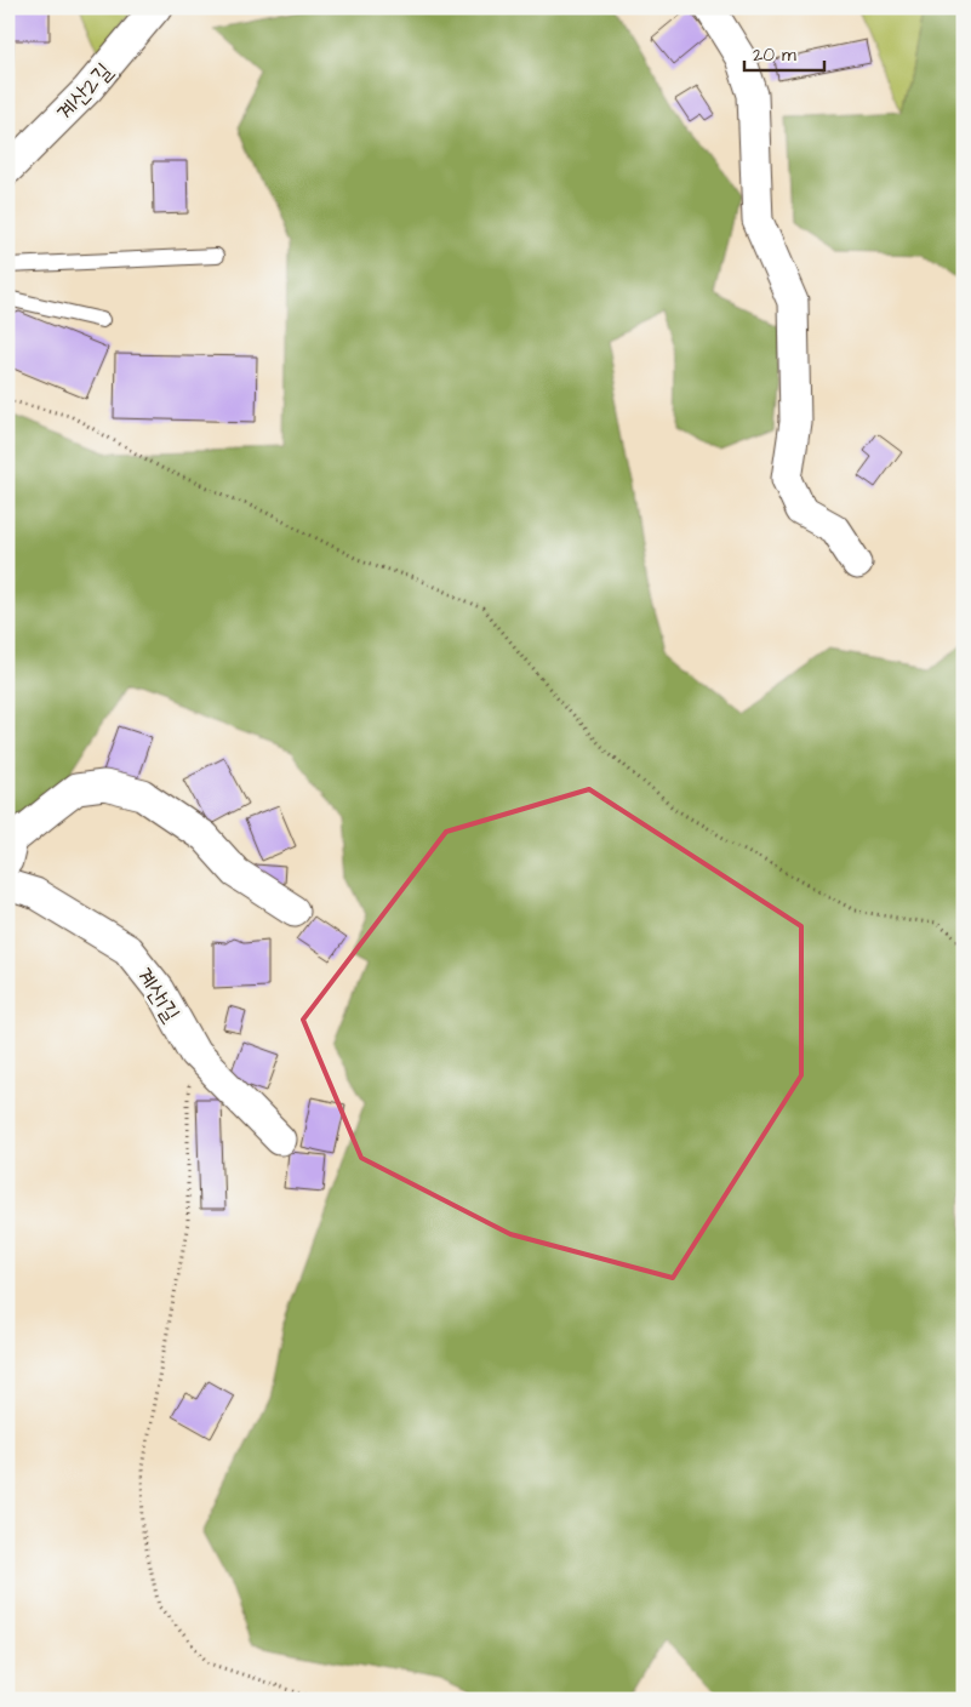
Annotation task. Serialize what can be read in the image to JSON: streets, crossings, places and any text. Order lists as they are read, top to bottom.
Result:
{
  "streets": {
    "street": ["계산2길", "계산1길"]
  },
  "scale_bar": "20 m"
}
